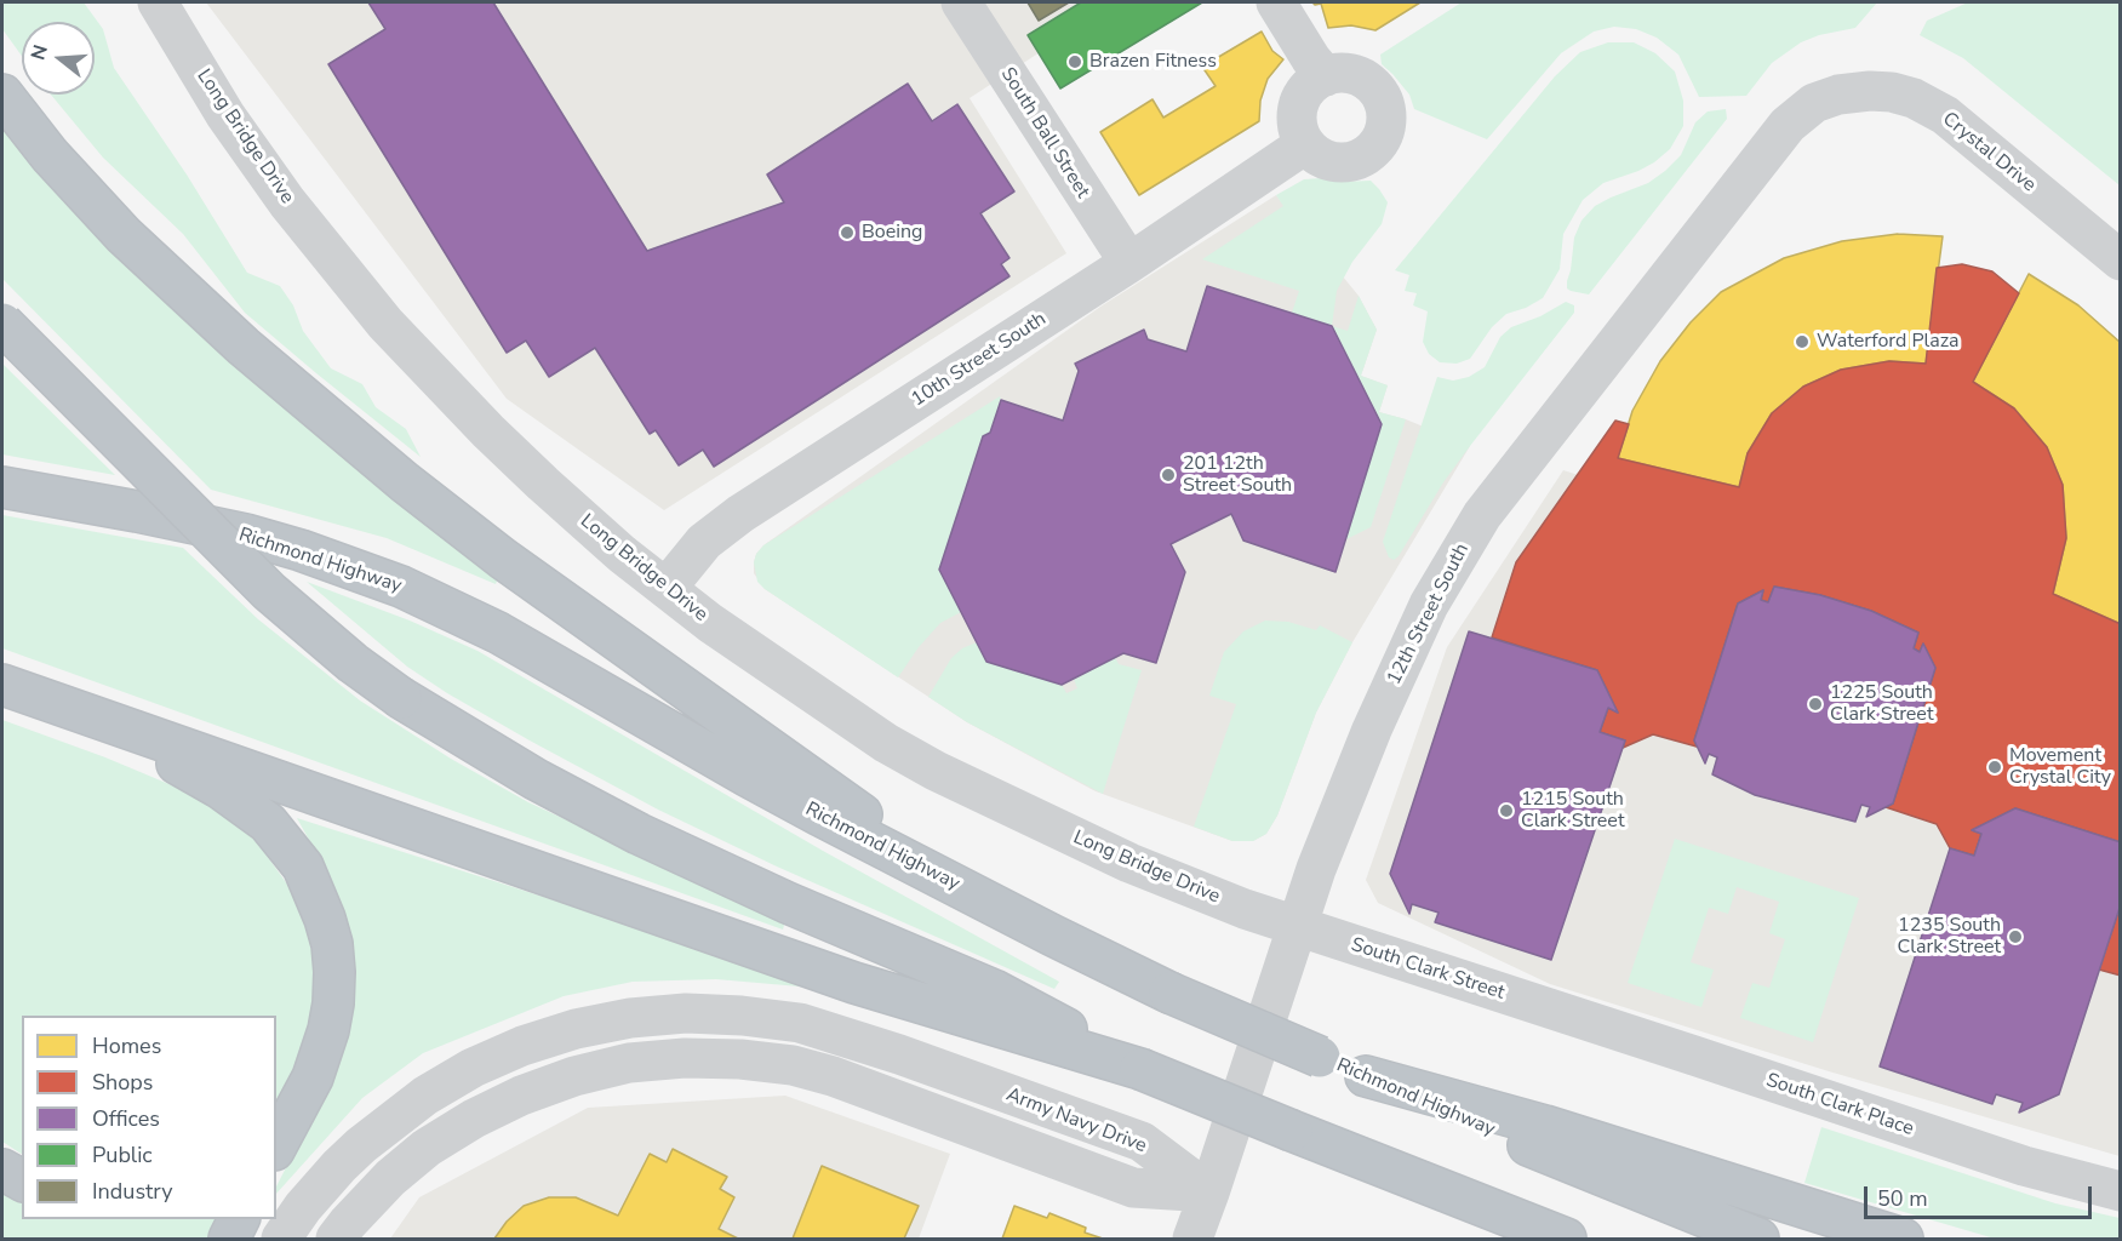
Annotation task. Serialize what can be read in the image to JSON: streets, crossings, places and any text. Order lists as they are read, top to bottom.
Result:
{
  "streets": {
    "highway": ["Richmond Highway"],
    "street": [
      "South Ball Street",
      "Long Bridge Drive",
      "Crystal Drive",
      "10th Street South",
      "12th Street South",
      "South Clark Street",
      "South Clark Place",
      "Army Navy Drive"
    ]
  },
  "crossings": [
    ["South Ball Street", "10th Street South"],
    ["Long Bridge Drive", "10th Street South"],
    ["Long Bridge Drive", "12th Street South"],
    ["Long Bridge Drive", "South Clark Street"],
    ["Crystal Drive", "12th Street South"],
    ["12th Street South", "South Clark Street"],
    ["12th Street South", "Army Navy Drive"],
    ["South Clark Street", "South Clark Place"]
  ],
  "places": [
    "Brazen Fitness",
    "Boeing",
    "Waterford Plaza",
    "201 12th Street South",
    "1225 South Clark Street",
    "Movement Crystal City",
    "1215 South Clark Street",
    "1235 South Clark Street"
  ],
  "legend": [
    "Homes",
    "Shops",
    "Offices",
    "Public",
    "Industry"
  ],
  "scale_bar": "50 m",
  "north": "left"
}
